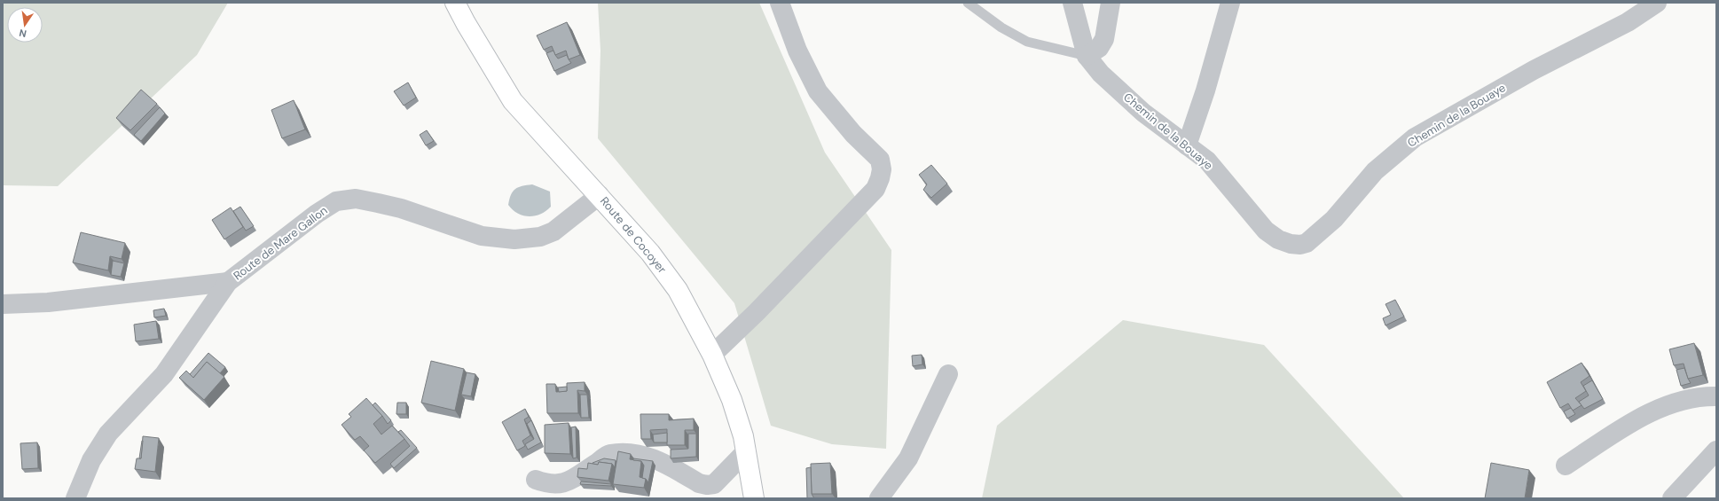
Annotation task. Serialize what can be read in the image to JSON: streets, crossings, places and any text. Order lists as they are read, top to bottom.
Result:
{
  "streets": {
    "main road": ["Route de Cocoyer"],
    "street": ["Chemin de la Bouaye", "Route de Mare Gallon"]
  },
  "crossings": [
    ["Route de Cocoyer", "Route de Mare Gallon"]
  ],
  "north": "bottom"
}
